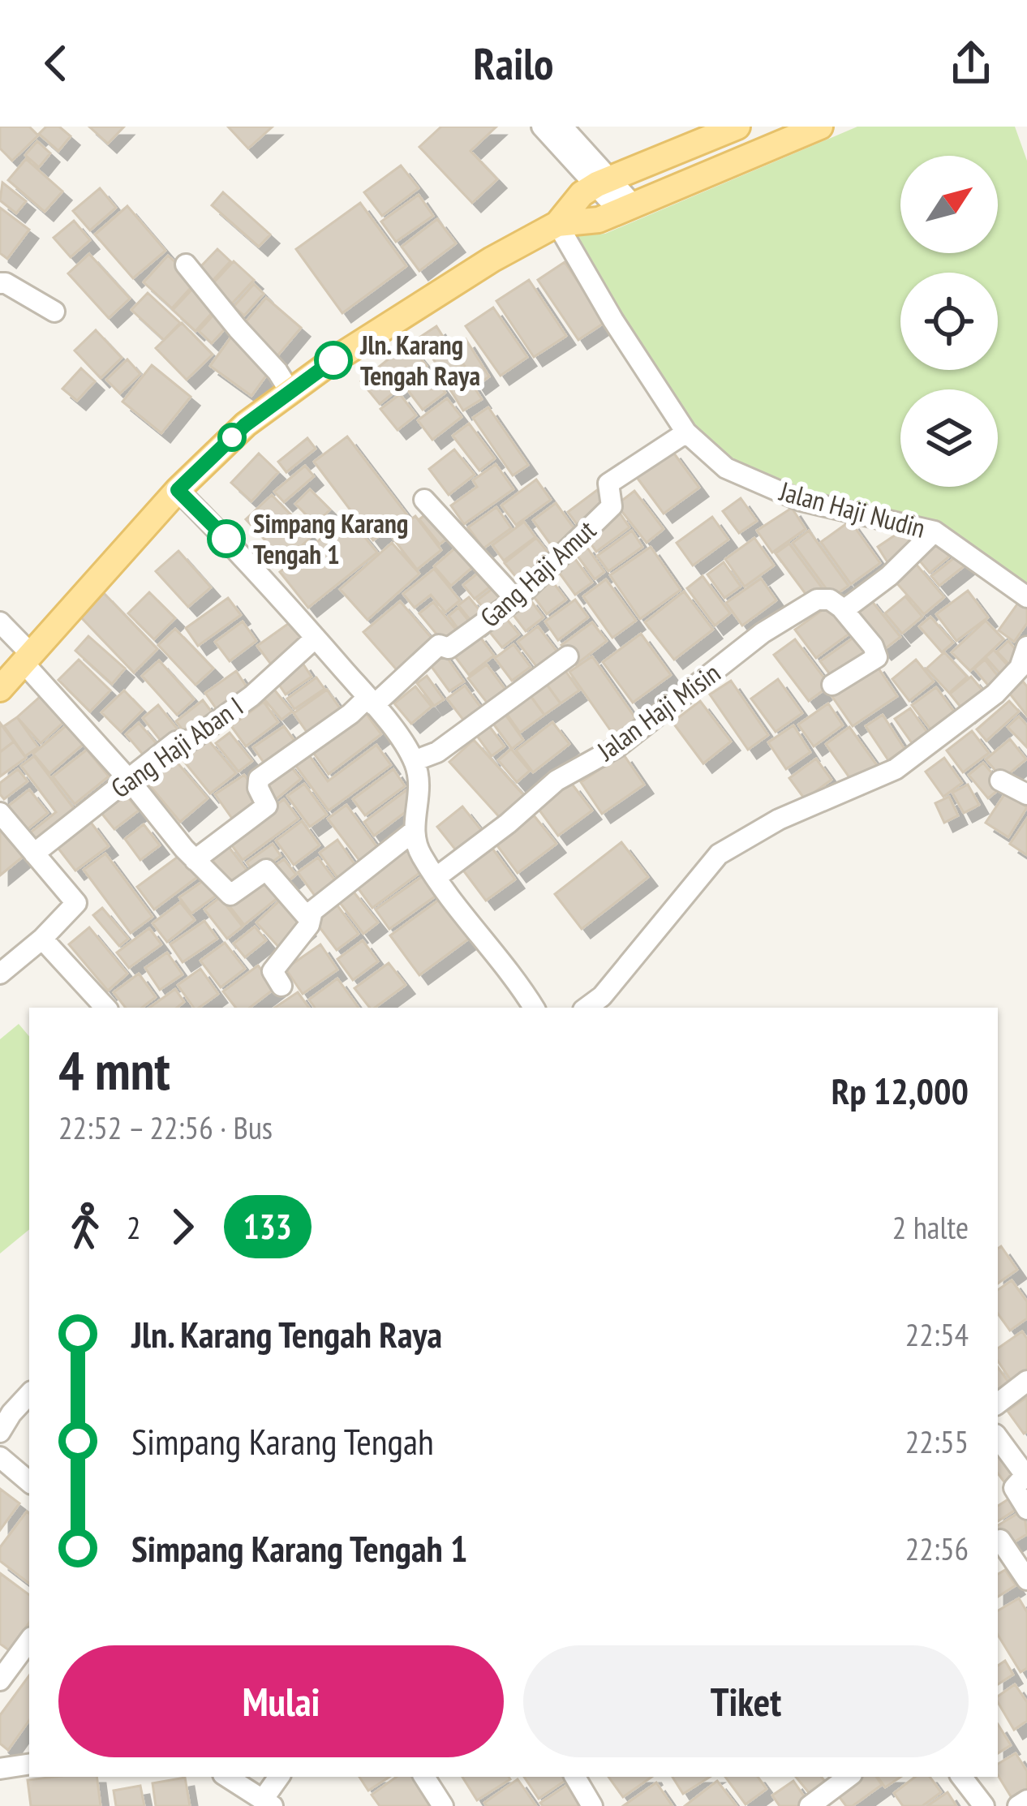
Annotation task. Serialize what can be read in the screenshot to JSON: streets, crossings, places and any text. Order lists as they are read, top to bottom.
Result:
{
  "streets": {
    "street": [
      "Jalan Haji Nudin",
      "Gang Haji Amut",
      "Jalan Haji Misin",
      "Gang Haji Aban I"
    ]
  },
  "crossings": [
    ["Jalan Haji Nudin", "Gang Haji Amut"]
  ],
  "places": ["Jln. Karang Tengah Raya", "Simpang Karang Tengah 1"],
  "lines": ["bus line 133"],
  "north": "top right",
  "page": {
    "header": "Railo",
    "heading": ["4 mnt", "22:52 – 22:56 · Bus", "Rp 12,000"],
    "legs": ["2", "133", "2 halte"],
    "list": [
      {
        "name": "Jln. Karang Tengah Raya",
        "value": "22:54"
      },
      {
        "name": "Simpang Karang Tengah",
        "value": "22:55"
      },
      {
        "name": "Simpang Karang Tengah 1",
        "value": "22:56"
      }
    ],
    "buttons": ["Mulai", "Tiket"]
  }
}
